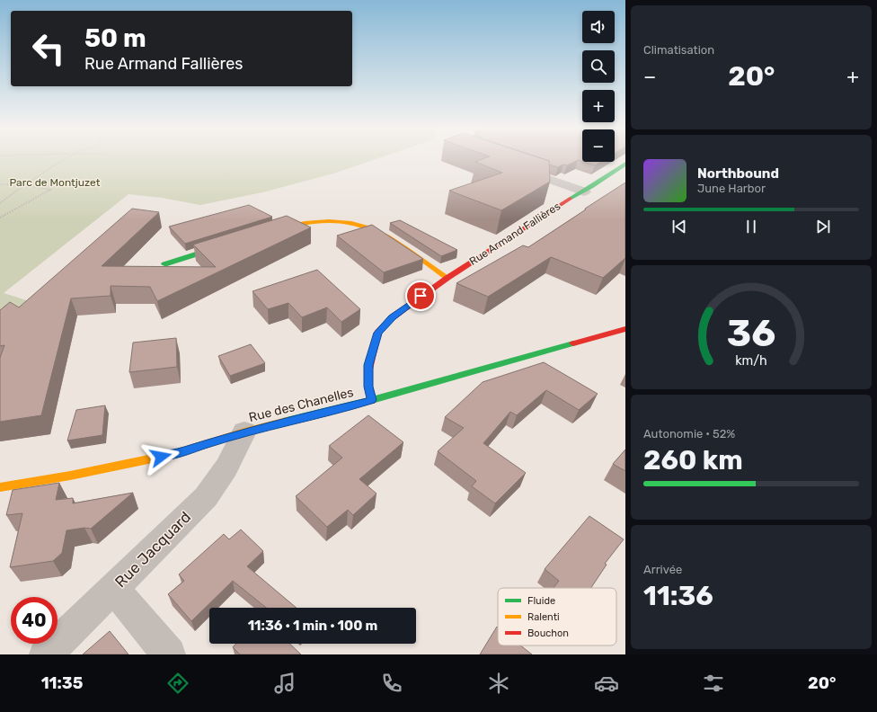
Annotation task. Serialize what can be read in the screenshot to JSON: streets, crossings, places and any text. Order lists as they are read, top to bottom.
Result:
{
  "streets": {
    "street": ["Rue Armand Fallières", "Rue des Chanelles", "Rue Jacquard"]
  },
  "crossings": [
    ["Rue Armand Fallières", "Rue des Chanelles"],
    ["Rue des Chanelles", "Rue Jacquard"]
  ],
  "parks": ["Parc de Montjuzet"],
  "legend": ["Fluide", "Ralenti", "Bouchon"],
  "page": {
    "tile": [
      "Climatisation",
      ["Autonomie · 52%", "260 km"],
      ["Arrivée", "11:36"]
    ],
    "map_buttons": ["+", "−"],
    "turn": ["50 m", "Rue Armand Fallières"],
    "heat": ["−", "20°", "+"],
    "song": ["Northbound", "June Harbor"],
    "limit": "40",
    "trip": "11:36 · 1 min · 100 m",
    "tabs": ["11:35", "20°"],
    "gauge": ["36", "km/h"]
  }
}
